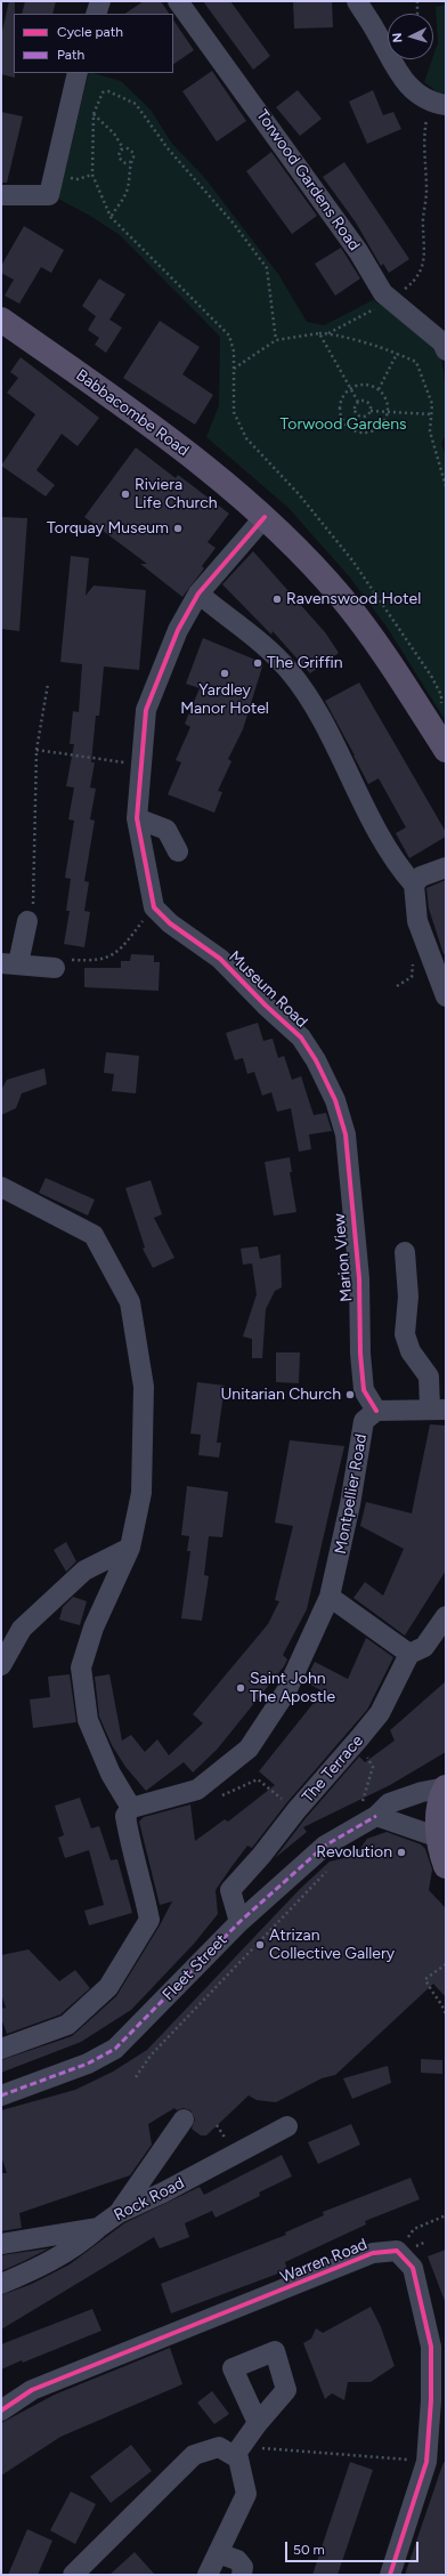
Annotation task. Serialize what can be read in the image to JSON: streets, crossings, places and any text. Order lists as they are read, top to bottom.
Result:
{
  "streets": {
    "main road": ["Babbacombe Road"],
    "street": [
      "Torwood Gardens Road",
      "Museum Road",
      "Marion View",
      "Montpellier Road",
      "The Terrace",
      "Fleet Street",
      "Rock Road",
      "Warren Road"
    ]
  },
  "crossings": [
    ["Babbacombe Road", "Museum Road"],
    ["Museum Road", "Marion View"],
    ["Marion View", "Montpellier Road"],
    ["The Terrace", "Fleet Street"]
  ],
  "parks": ["Torwood Gardens"],
  "places": [
    "Riviera Life Church",
    "Torquay Museum",
    "Ravenswood Hotel",
    "The Griffin",
    "Yardley Manor Hotel",
    "Unitarian Church",
    "Saint John The Apostle",
    "Revolution",
    "Atrizan Collective Gallery"
  ],
  "legend": ["Cycle path", "Path"],
  "scale_bar": "50 m",
  "north": "left"
}
